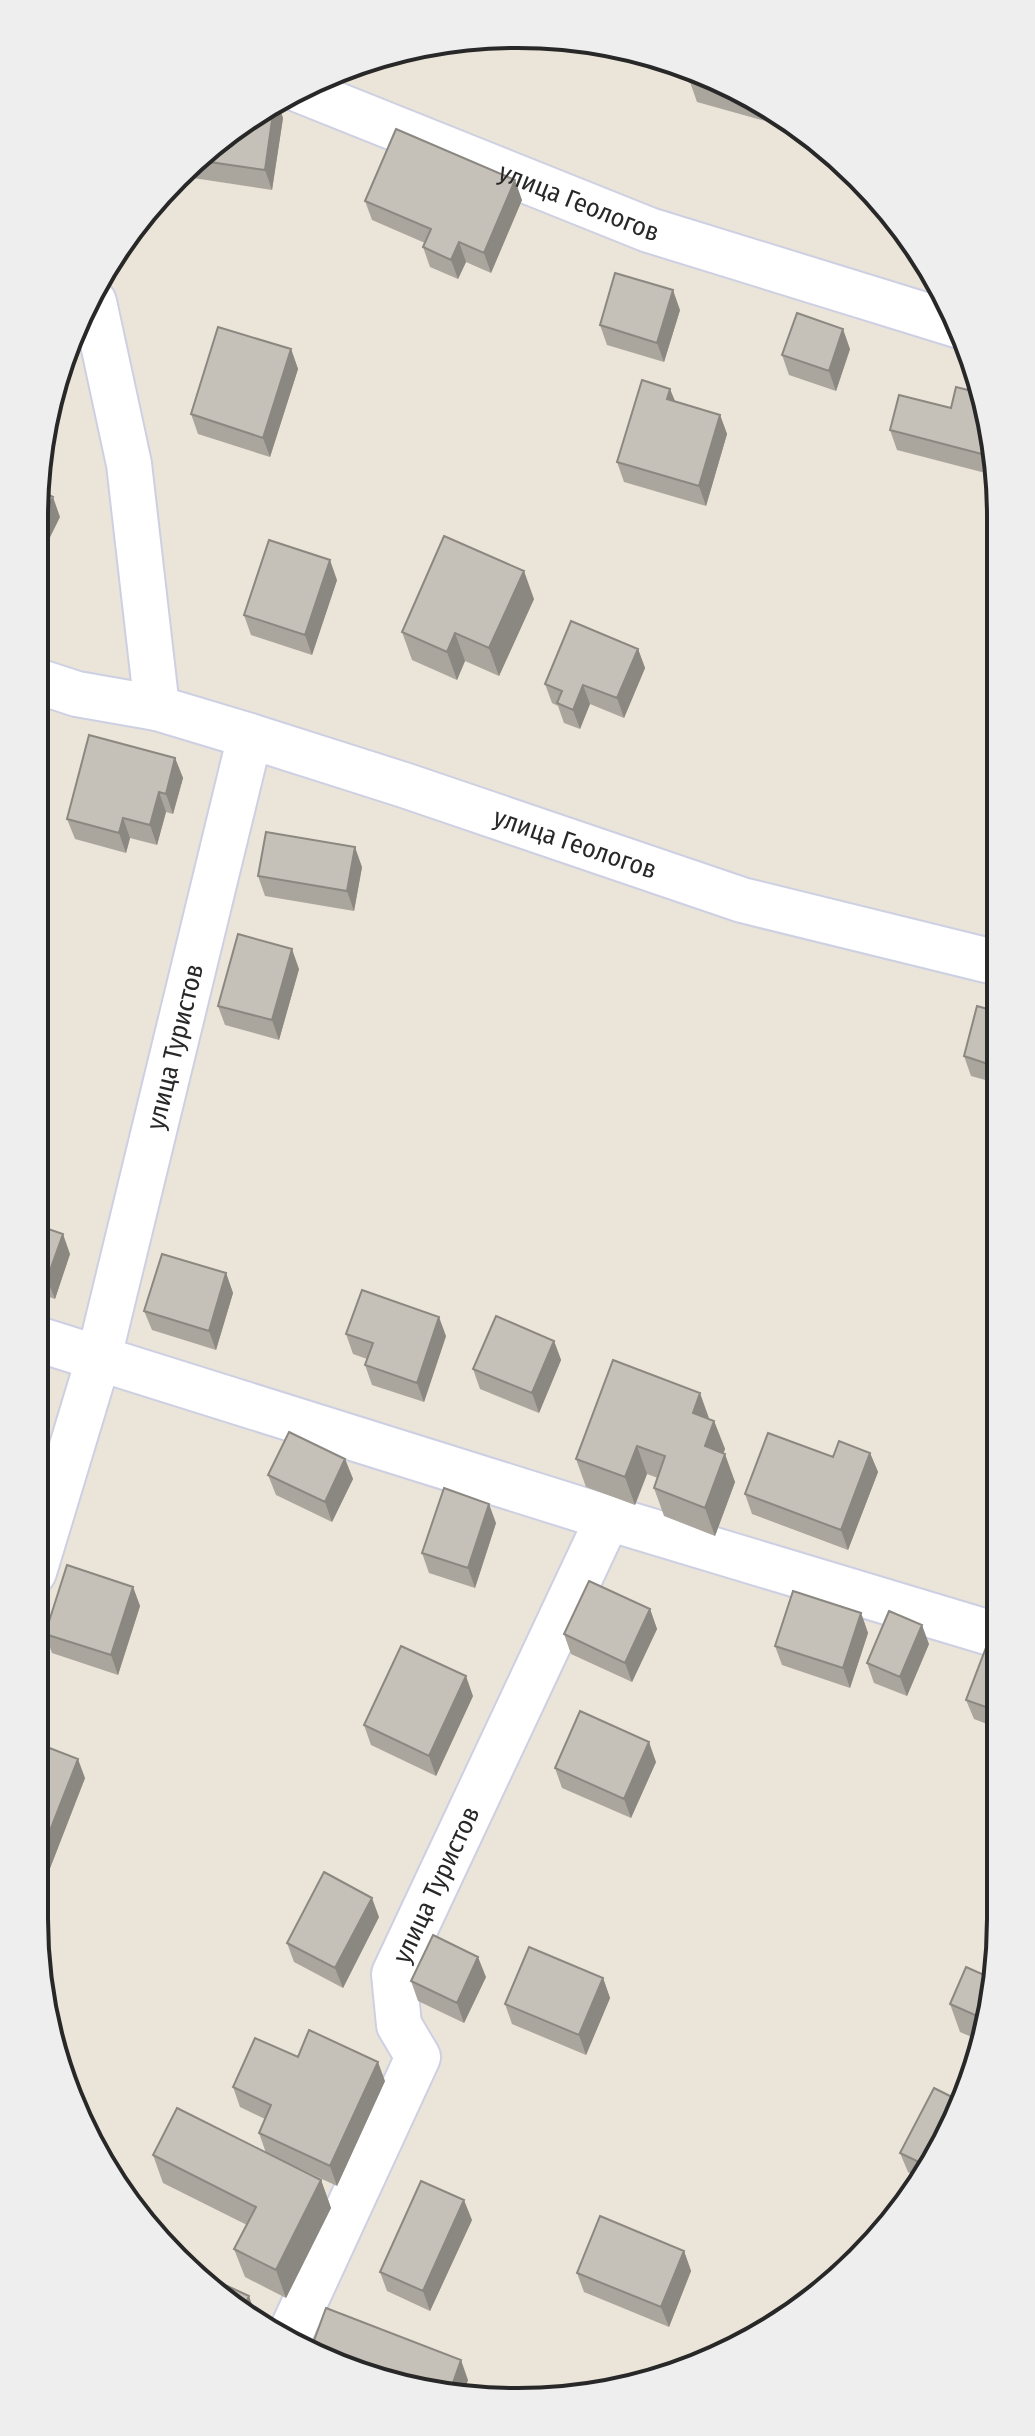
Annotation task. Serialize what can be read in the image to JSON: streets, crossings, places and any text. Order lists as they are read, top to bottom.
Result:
{
  "streets": {
    "street": ["улица Геологов", "улица Туристов"]
  },
  "crossings": [
    ["улица Геологов", "улица Туристов"]
  ]
}
